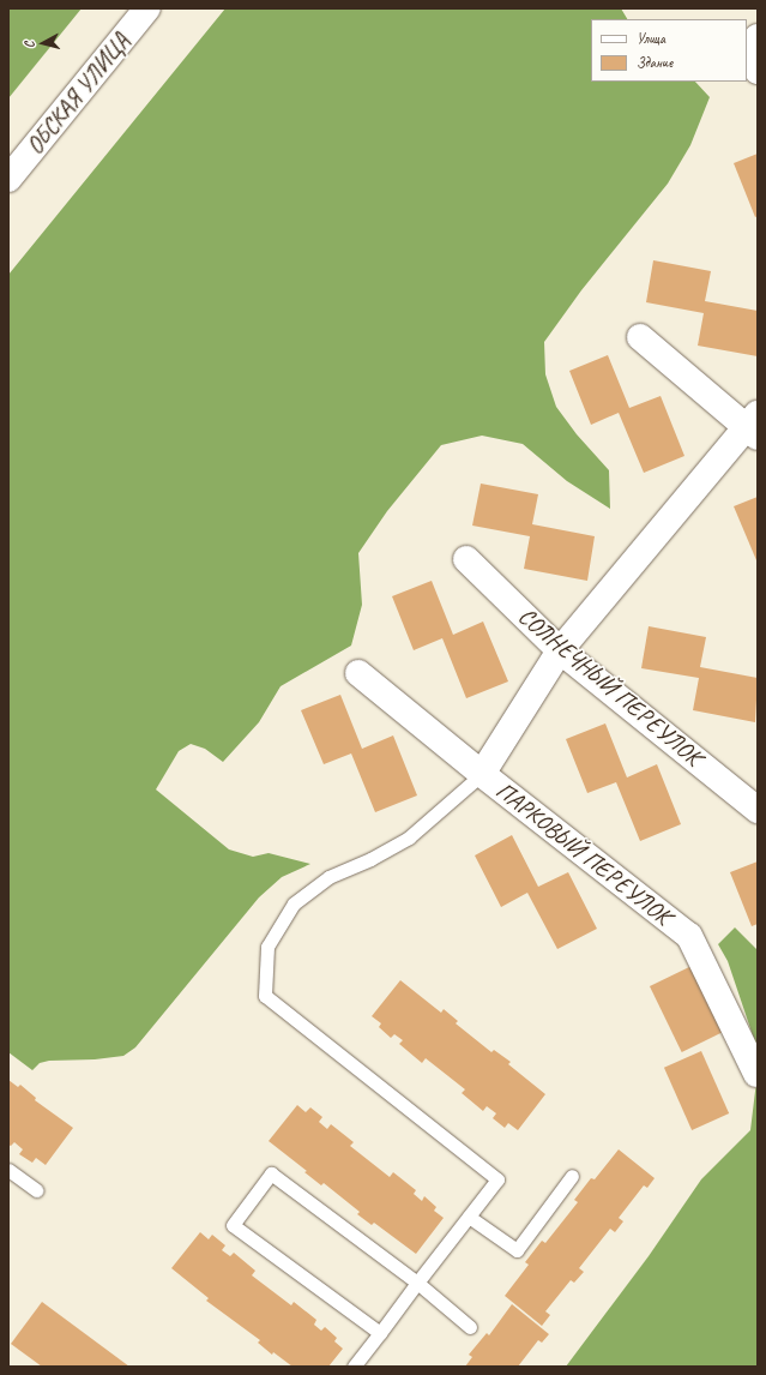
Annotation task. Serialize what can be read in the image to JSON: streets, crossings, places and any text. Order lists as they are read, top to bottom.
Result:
{
  "streets": {
    "street": ["ОБСКАЯ УЛИЦА", "СОЛНЕЧНЫЙ ПЕРЕУЛОК", "ПАРКОВЫЙ ПЕРЕУЛОК"]
  },
  "legend": ["Улица", "Здание"],
  "north": "left"
}
